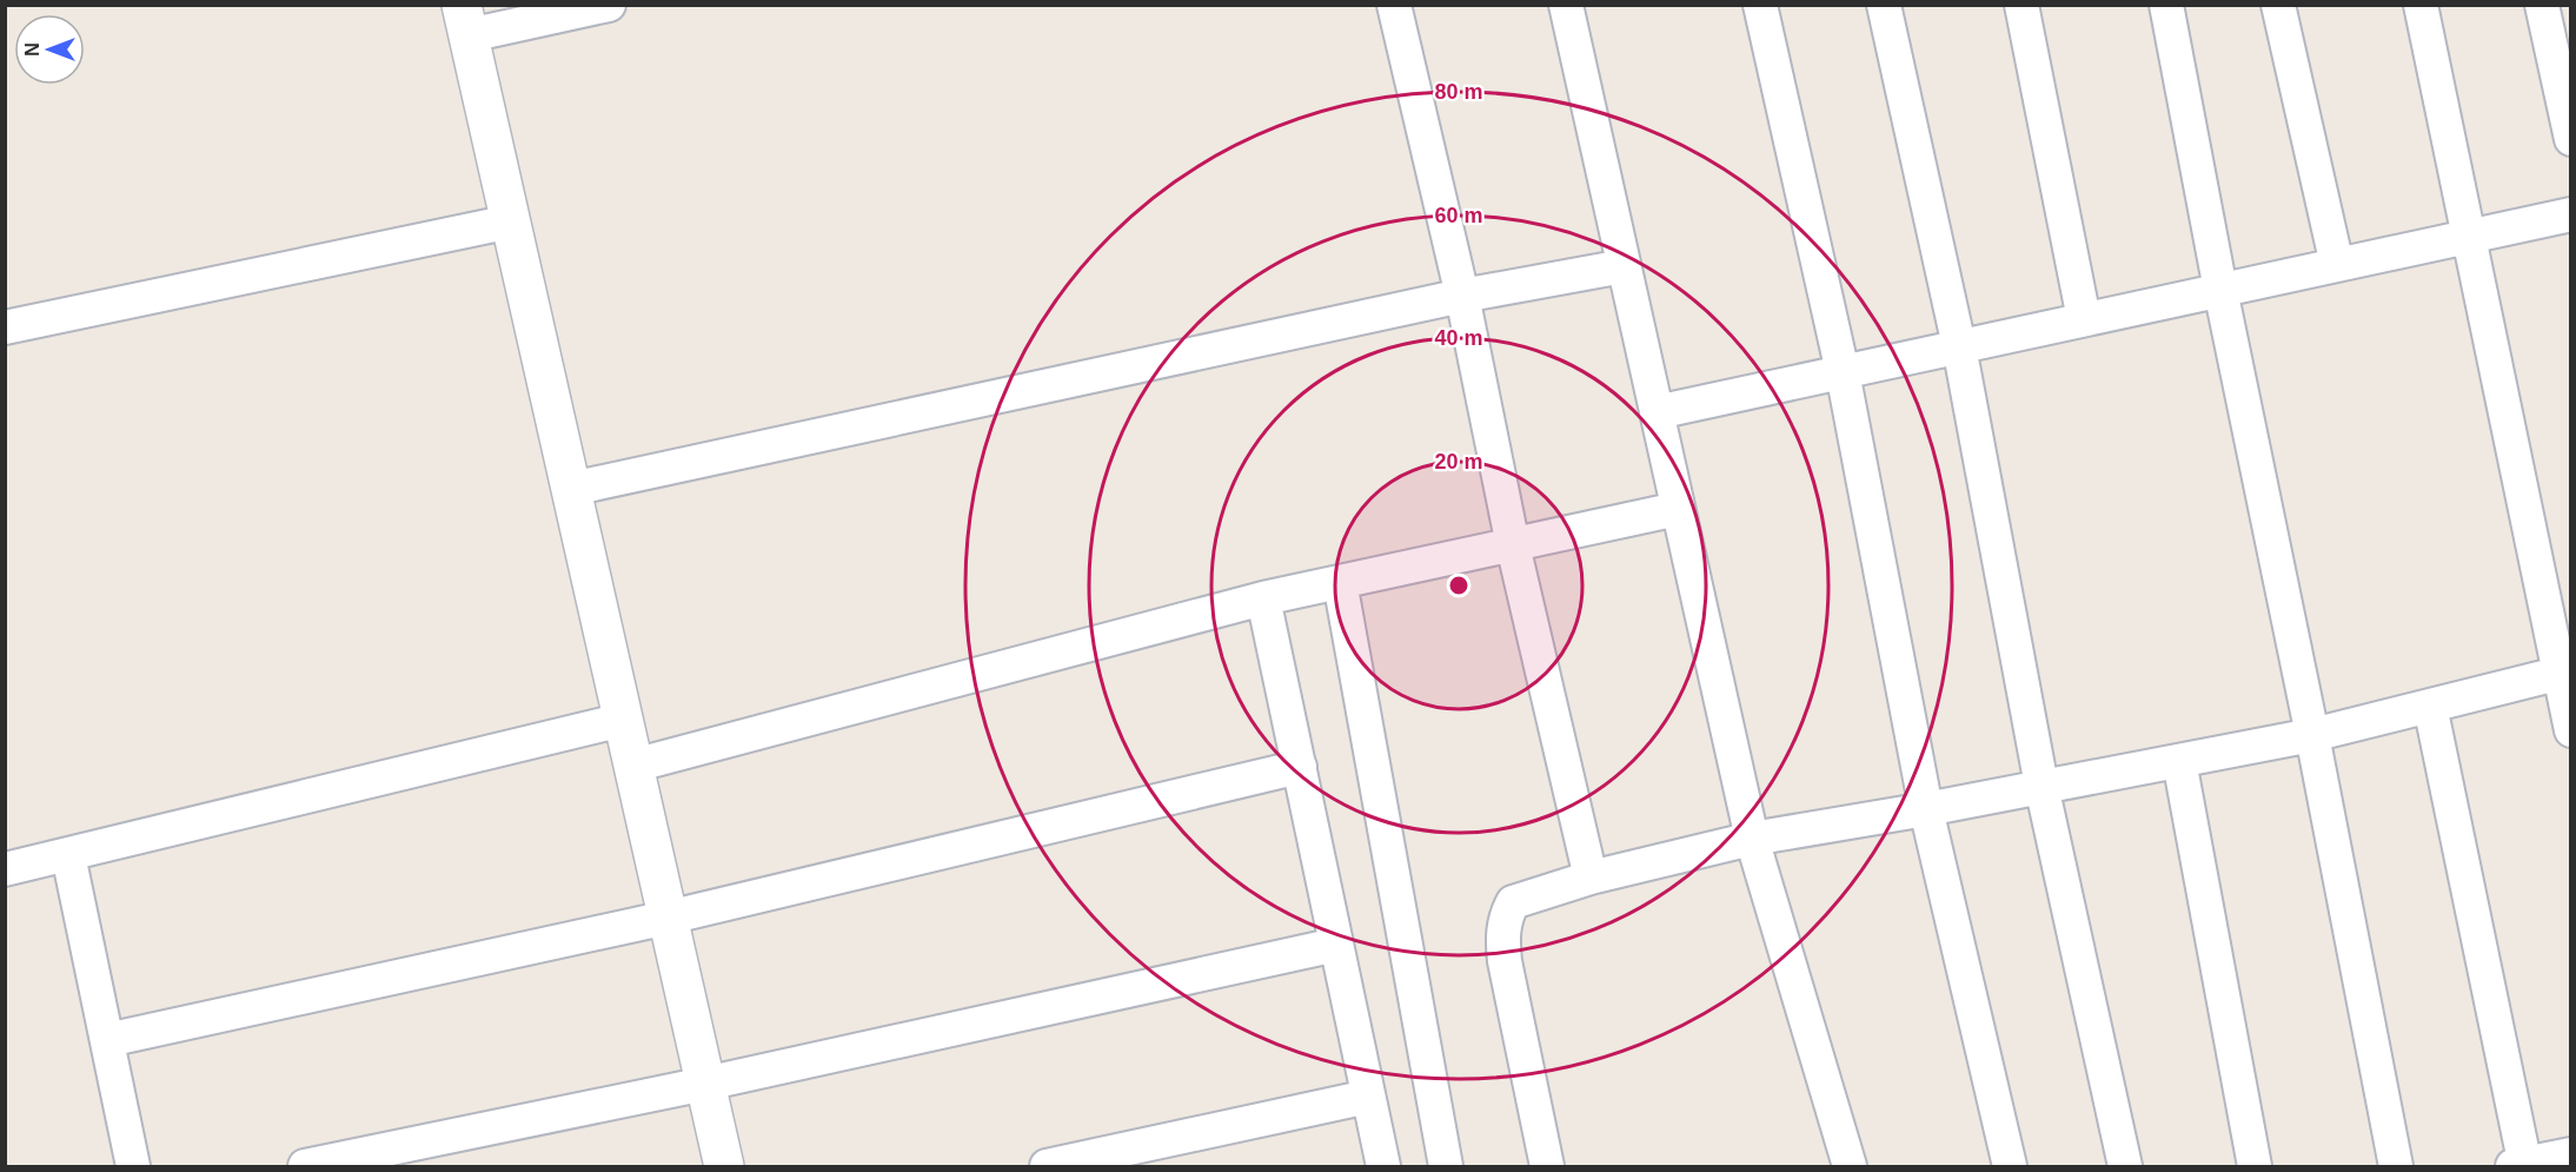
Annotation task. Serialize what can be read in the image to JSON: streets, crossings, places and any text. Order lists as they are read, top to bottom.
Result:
{
  "north": "left",
  "rings": [
    "80 m",
    "60 m",
    "40 m",
    "20 m"
  ]
}
